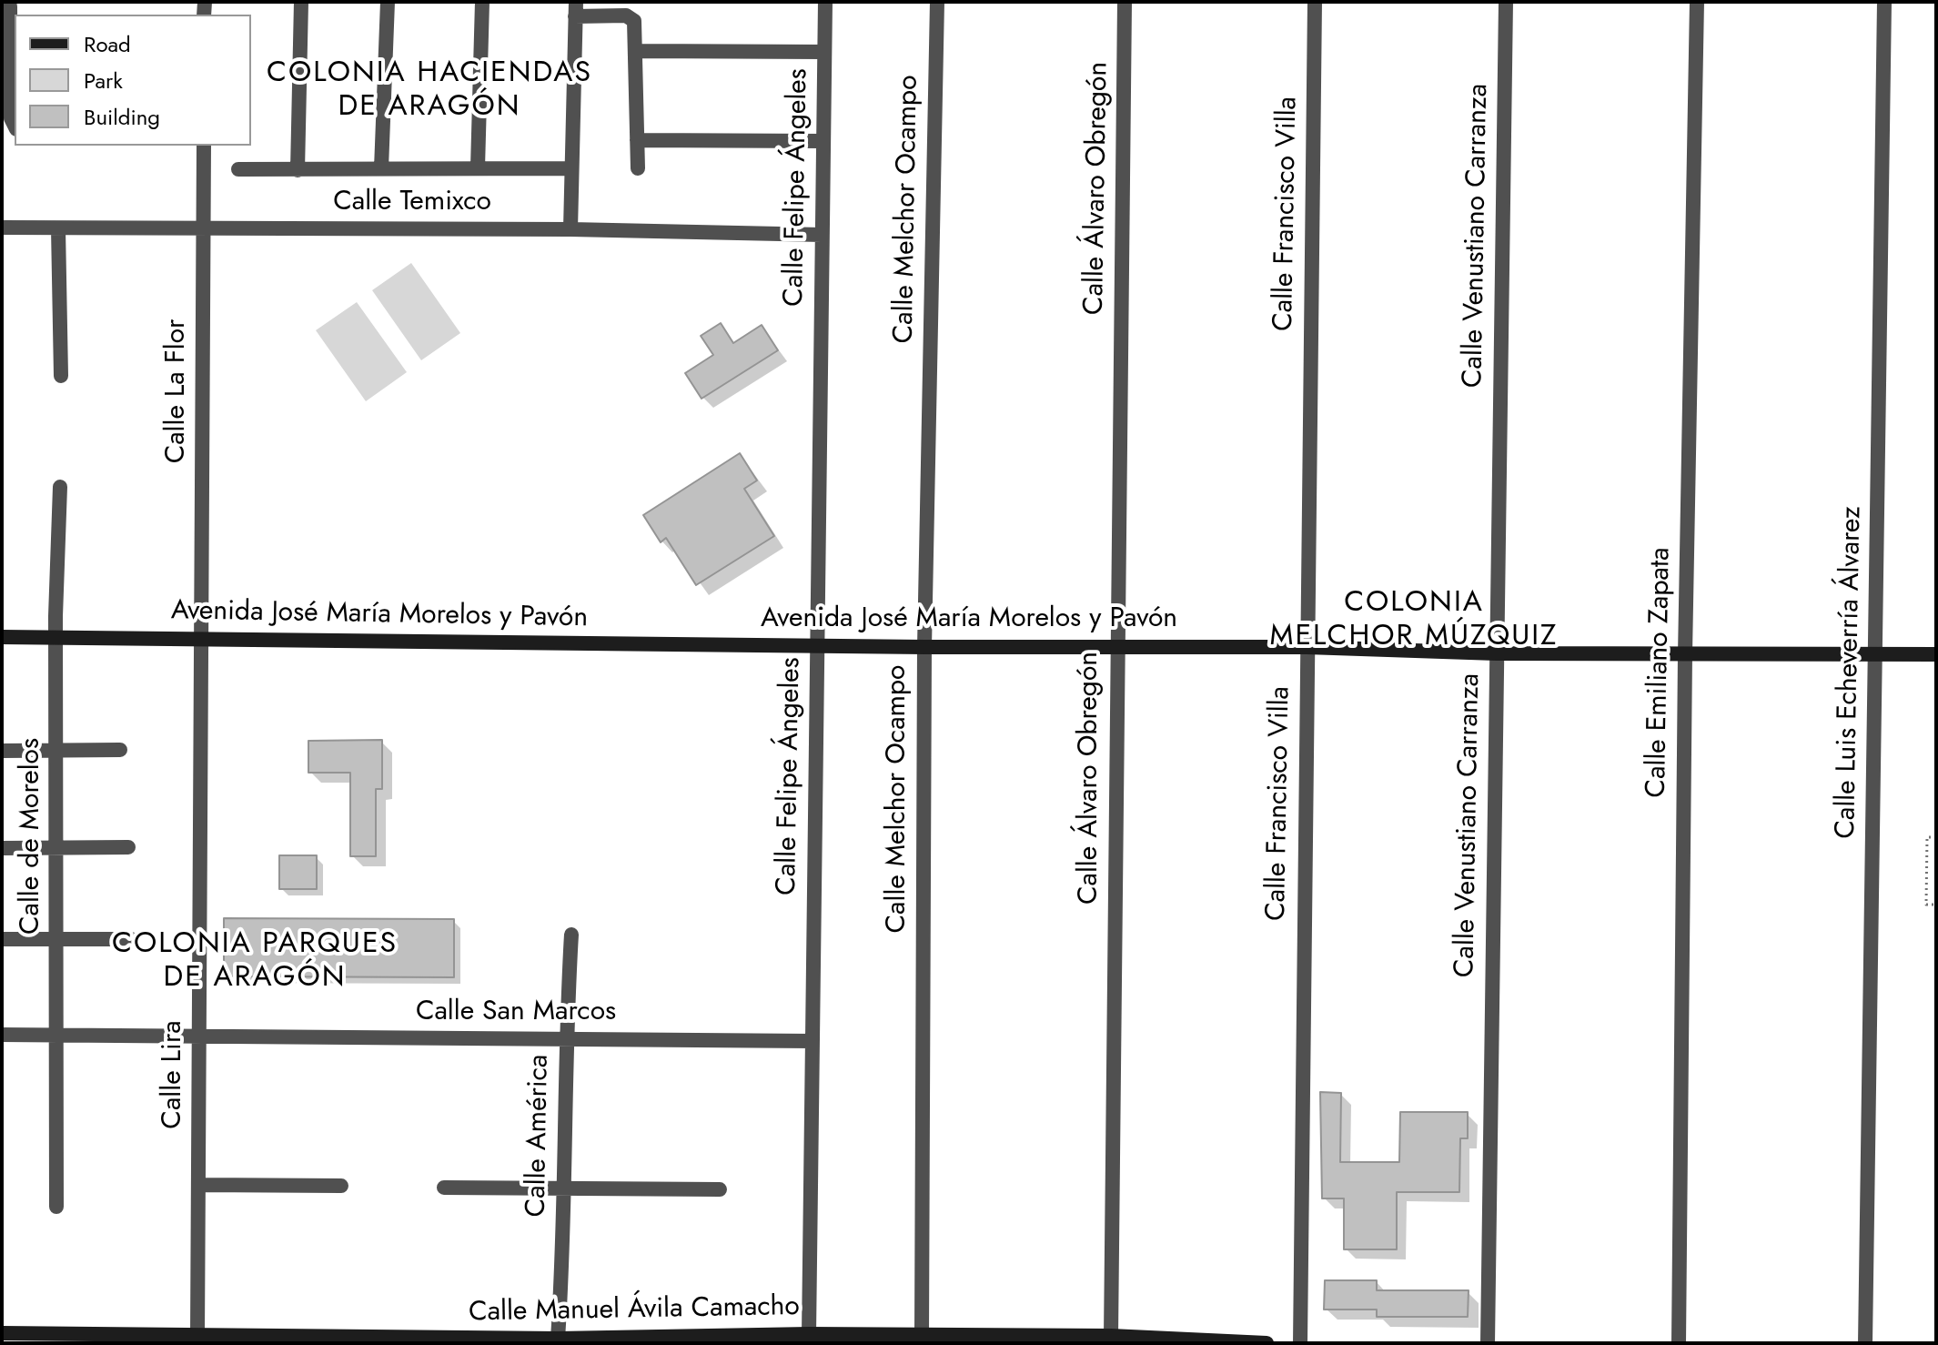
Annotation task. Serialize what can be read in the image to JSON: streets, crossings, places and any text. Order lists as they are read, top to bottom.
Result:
{
  "streets": {
    "street": [
      "Calle Felipe Ángeles",
      "Calle Álvaro Obregón",
      "Calle Temixco",
      "Calle Melchor Ocampo",
      "Calle Francisco Villa",
      "Calle Venustiano Carranza",
      "Calle La Flor",
      "Avenida José María Morelos y Pavón",
      "Calle Emiliano Zapata",
      "Calle Luis Echeverría Álvarez",
      "Calle de Morelos",
      "Calle San Marcos",
      "Calle Lira",
      "Calle América",
      "Calle Manuel Ávila Camacho"
    ]
  },
  "crossings": [
    ["Calle Felipe Ángeles", "Calle Temixco"],
    ["Calle Felipe Ángeles", "Avenida José María Morelos y Pavón"],
    ["Calle Felipe Ángeles", "Calle San Marcos"],
    ["Calle Felipe Ángeles", "Calle Manuel Ávila Camacho"],
    ["Calle Álvaro Obregón", "Avenida José María Morelos y Pavón"],
    ["Calle Álvaro Obregón", "Calle Manuel Ávila Camacho"],
    ["Calle Temixco", "Calle La Flor"],
    ["Calle Melchor Ocampo", "Avenida José María Morelos y Pavón"],
    ["Calle Melchor Ocampo", "Calle Manuel Ávila Camacho"],
    ["Calle Francisco Villa", "Avenida José María Morelos y Pavón"],
    ["Calle Venustiano Carranza", "Avenida José María Morelos y Pavón"],
    ["Calle La Flor", "Avenida José María Morelos y Pavón"],
    ["Calle La Flor", "Calle Lira"],
    ["Avenida José María Morelos y Pavón", "Calle Emiliano Zapata"],
    ["Avenida José María Morelos y Pavón", "Calle Luis Echeverría Álvarez"],
    ["Avenida José María Morelos y Pavón", "Calle de Morelos"],
    ["Avenida José María Morelos y Pavón", "Calle Lira"],
    ["Calle de Morelos", "Calle San Marcos"],
    ["Calle San Marcos", "Calle Lira"],
    ["Calle San Marcos", "Calle América"],
    ["Calle Lira", "Calle Manuel Ávila Camacho"],
    ["Calle América", "Calle Manuel Ávila Camacho"]
  ],
  "districts": ["COLONIA HACIENDAS DE ARAGÓN", "COLONIA MELCHOR MÚZQUIZ", "COLONIA PARQUES DE ARAGÓN"],
  "legend": ["Road", "Park", "Building"]
}
